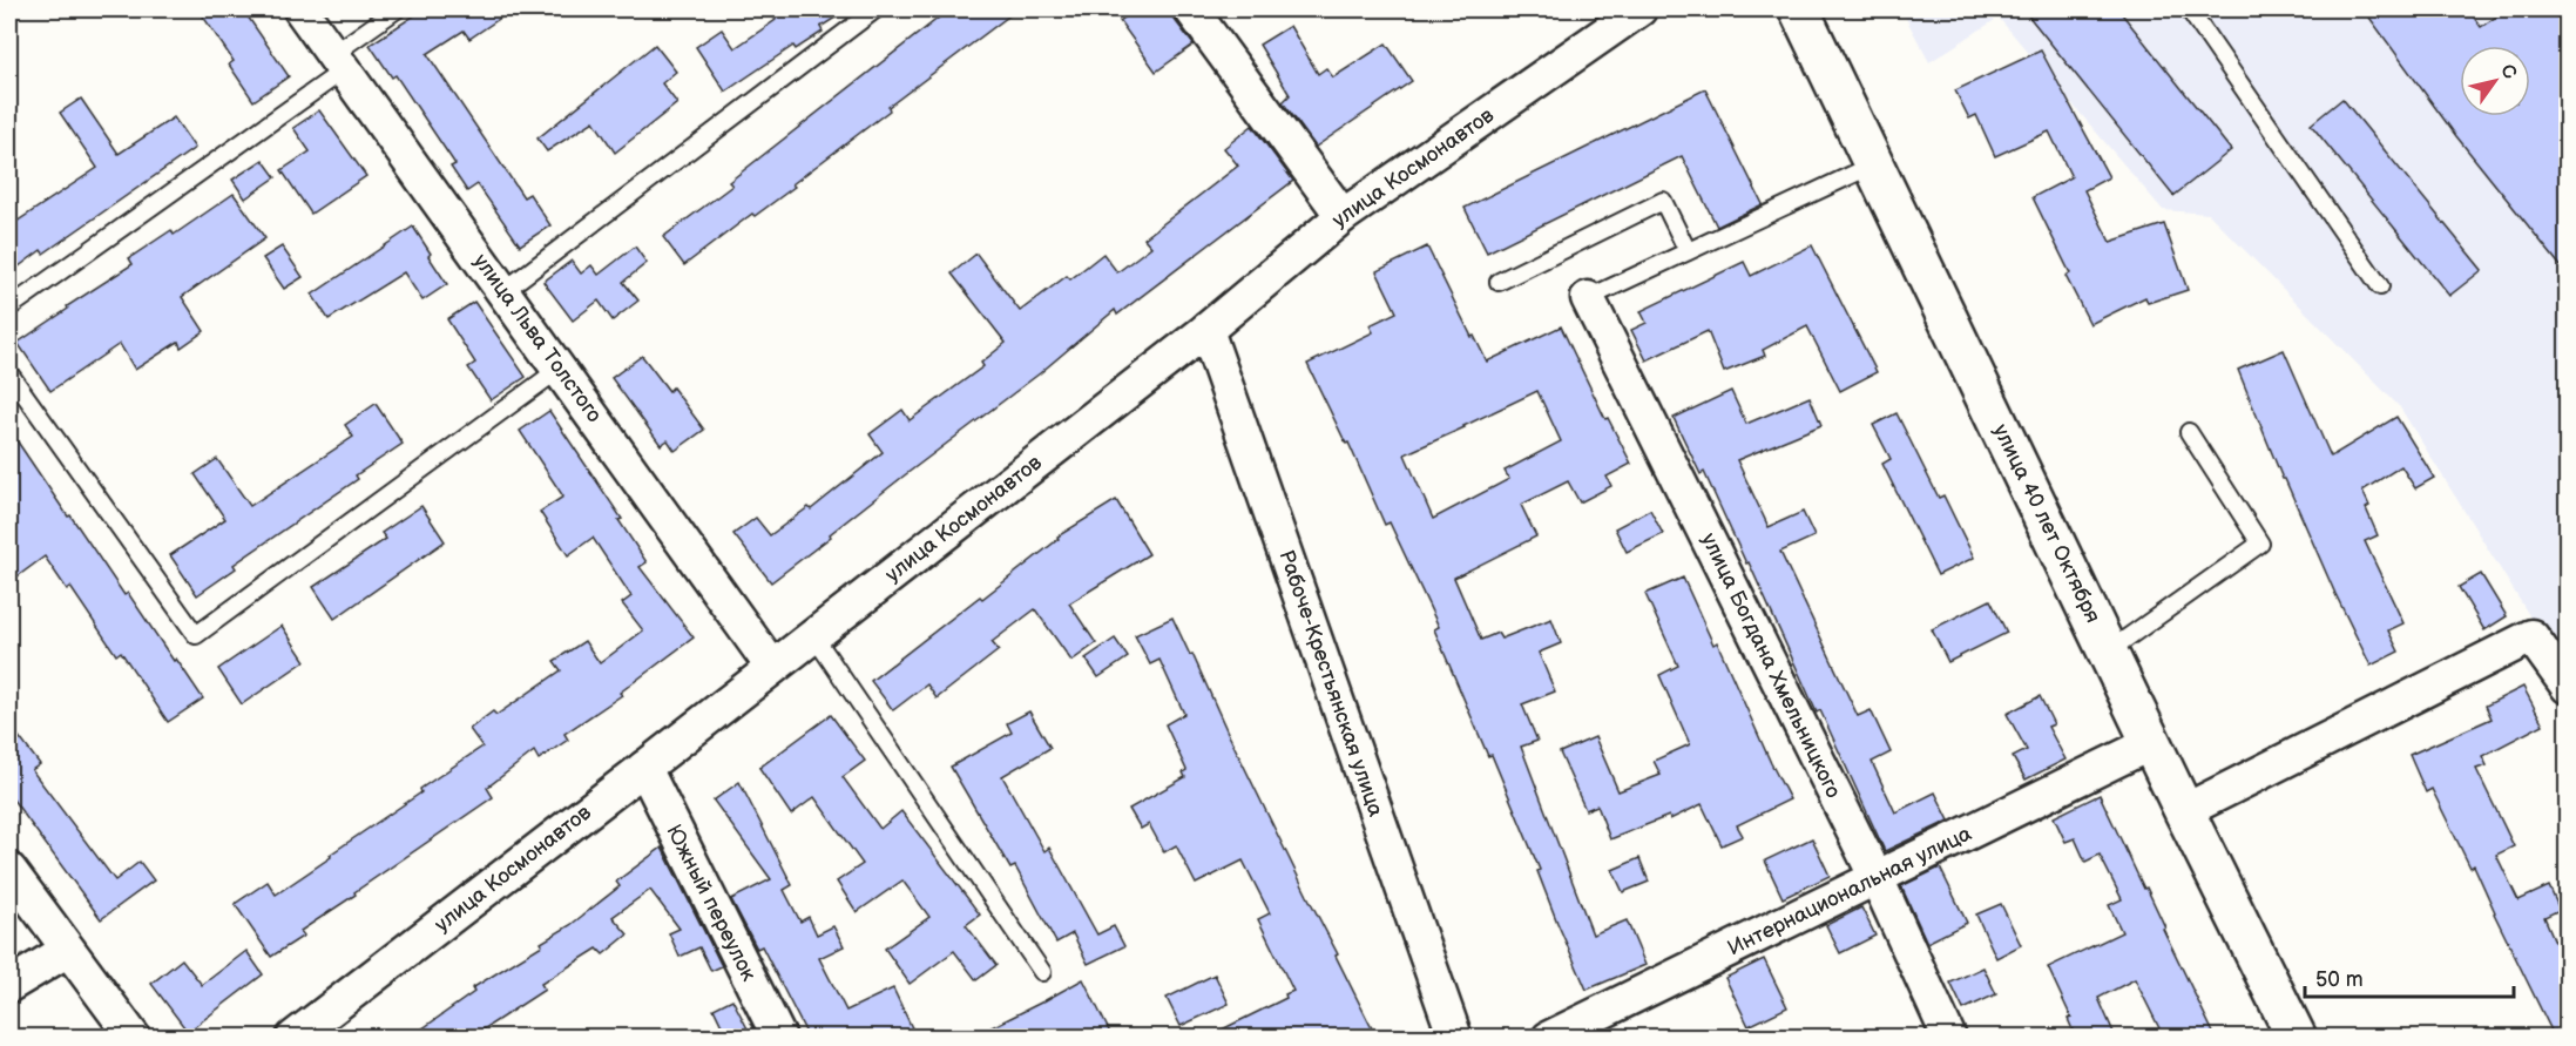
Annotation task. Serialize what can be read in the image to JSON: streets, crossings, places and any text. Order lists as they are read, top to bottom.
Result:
{
  "streets": {
    "street": [
      "улица Космонавтов",
      "улица Льва Толстого",
      "улица 40 лет Октября",
      "улица Богдана Хмельницкого",
      "Рабоче-Крестьянская улица",
      "Интернациональная улица",
      "Южный переулок"
    ]
  },
  "crossings": [
    ["улица Космонавтов", "улица Льва Толстого"],
    ["улица Космонавтов", "Рабоче-Крестьянская улица"],
    ["улица Космонавтов", "Южный переулок"],
    ["улица 40 лет Октября", "Интернациональная улица"],
    ["улица Богдана Хмельницкого", "Интернациональная улица"]
  ],
  "scale_bar": "50 m",
  "north": "top right"
}
